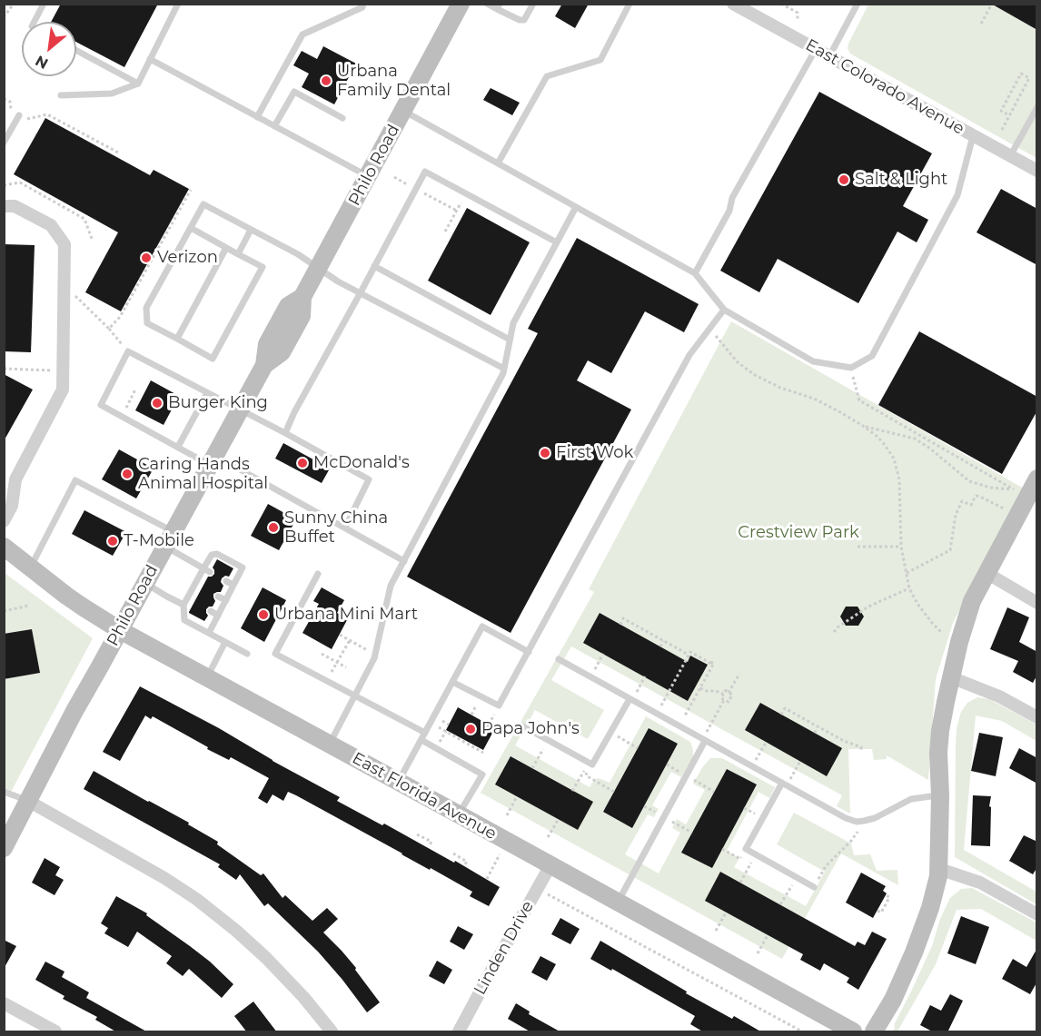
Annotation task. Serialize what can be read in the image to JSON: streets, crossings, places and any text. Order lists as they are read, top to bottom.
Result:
{
  "streets": {
    "main road": ["Philo Road", "East Florida Avenue"],
    "street": ["East Colorado Avenue", "Linden Drive"]
  },
  "crossings": [
    ["Philo Road", "East Florida Avenue"],
    ["East Florida Avenue", "Linden Drive"]
  ],
  "parks": ["Crestview Park"],
  "places": [
    "Urbana Family Dental",
    "Salt & Light",
    "Verizon",
    "Burger King",
    "First Wok",
    "McDonald's",
    "Caring Hands Animal Hospital",
    "Sunny China Buffet",
    "T-Mobile",
    "Urbana Mini Mart",
    "Papa John's"
  ],
  "north": "bottom left"
}
